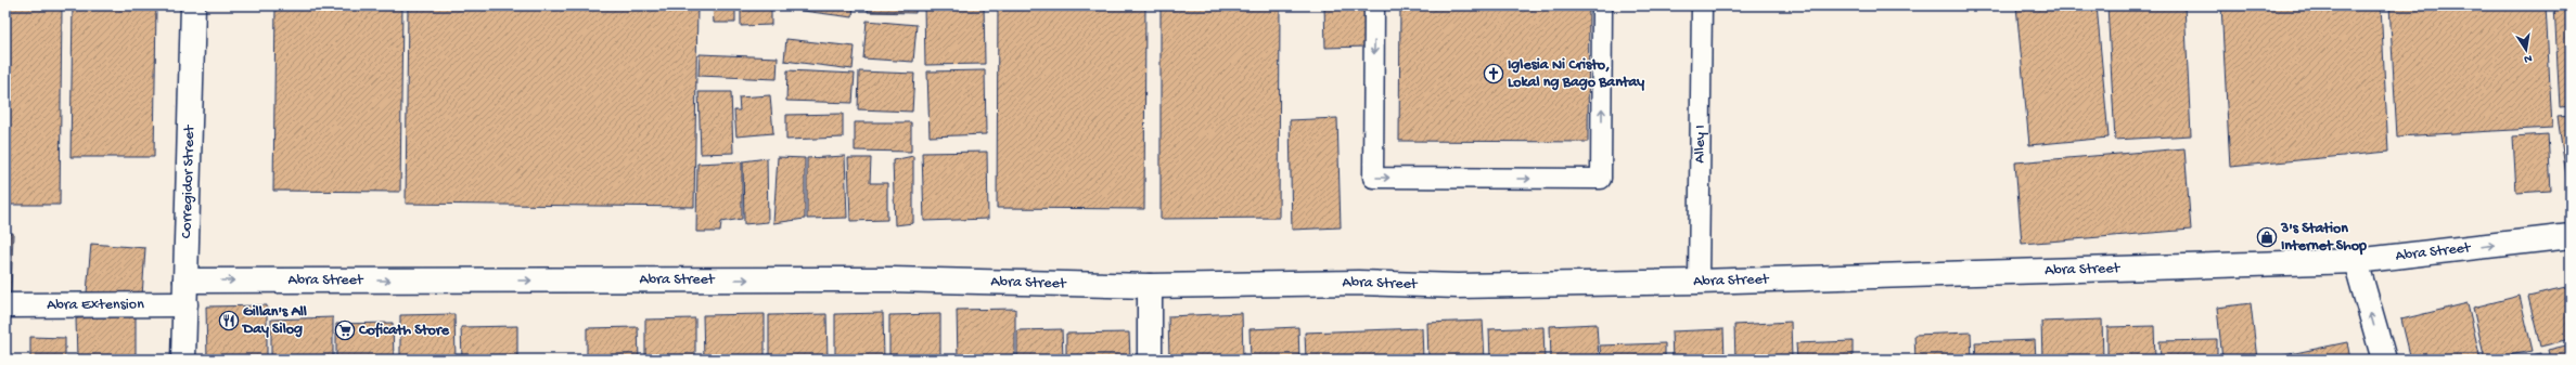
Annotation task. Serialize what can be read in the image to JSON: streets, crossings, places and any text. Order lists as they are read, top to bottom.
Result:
{
  "streets": {
    "street": ["Corregidor Street", "Abra Street", "Abra Extension"],
    "lane": ["Alley I"]
  },
  "crossings": [
    ["Alley I", "Abra Street"],
    ["Corregidor Street", "Abra Street"],
    ["Corregidor Street", "Abra Extension"]
  ],
  "one_way": ["Abra Street"],
  "places": {
    "church": ["Iglesia Ni Cristo, Lokal ng Bago Bantay"],
    "shop": ["3's Station Internet Shop"],
    "restaurant": ["Gillan's All Day Silog"],
    "supermarket": ["Coficath Store"]
  },
  "north": "bottom"
}
